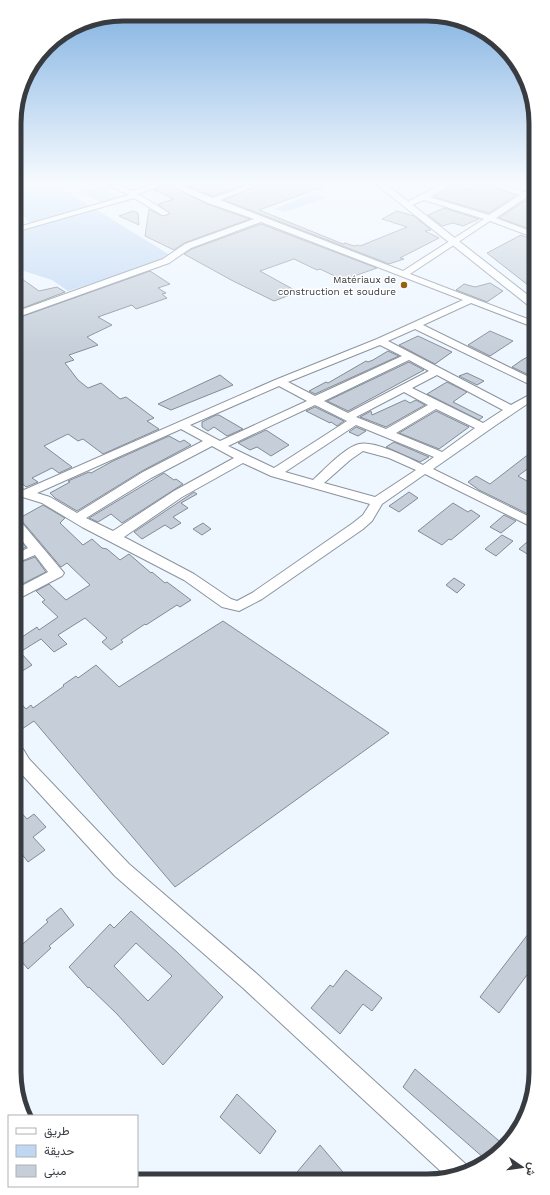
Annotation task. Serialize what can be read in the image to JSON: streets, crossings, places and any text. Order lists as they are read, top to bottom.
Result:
{
  "places": ["Matériaux de construction et soudure"],
  "legend": ["طريق", "حديقة", "مبنى"],
  "north": "right"
}
